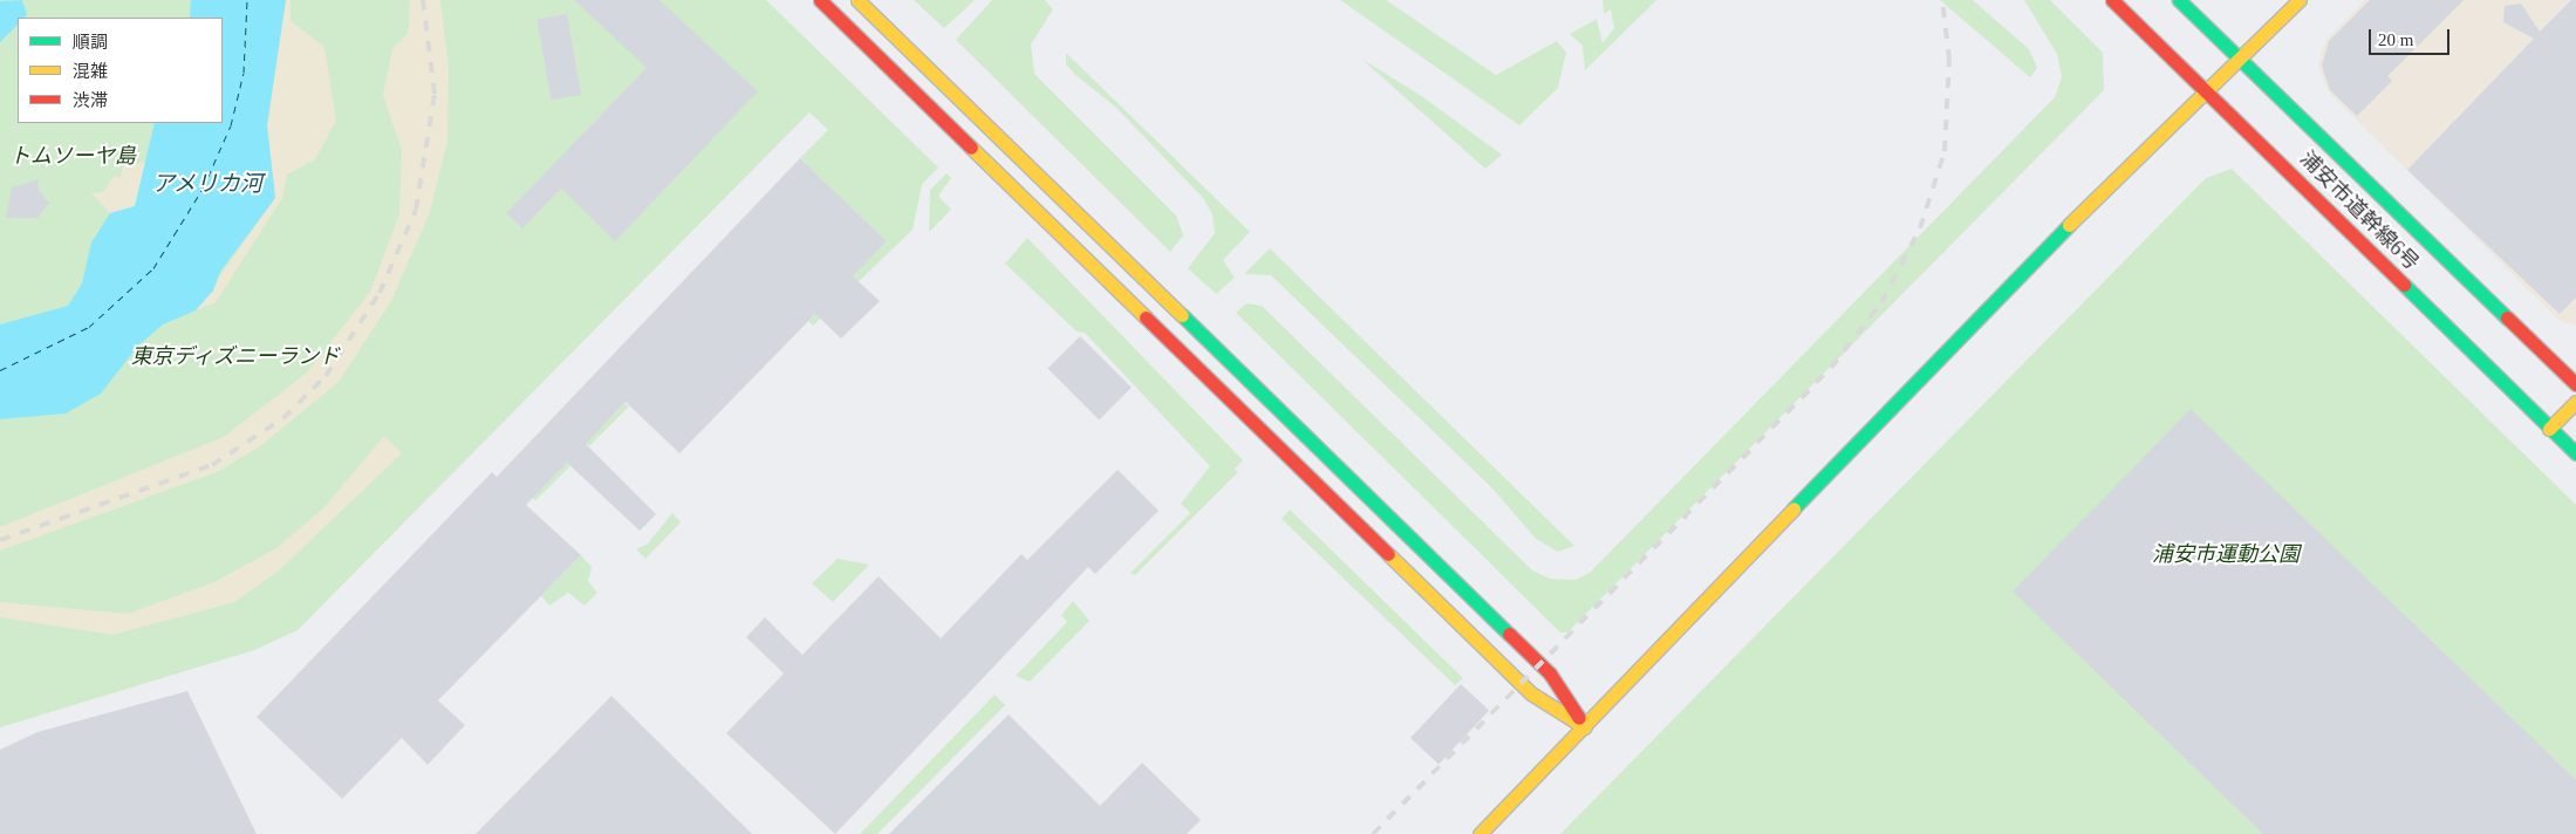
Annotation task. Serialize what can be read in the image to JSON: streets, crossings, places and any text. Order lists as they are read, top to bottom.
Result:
{
  "streets": {
    "street": ["浦安市道幹線6号"]
  },
  "water": ["アメリカ河"],
  "parks": ["トムソーヤ島", "東京ディズニーランド", "浦安市運動公園"],
  "legend": ["順調", "混雑", "渋滞"],
  "scale_bar": "20 m"
}
